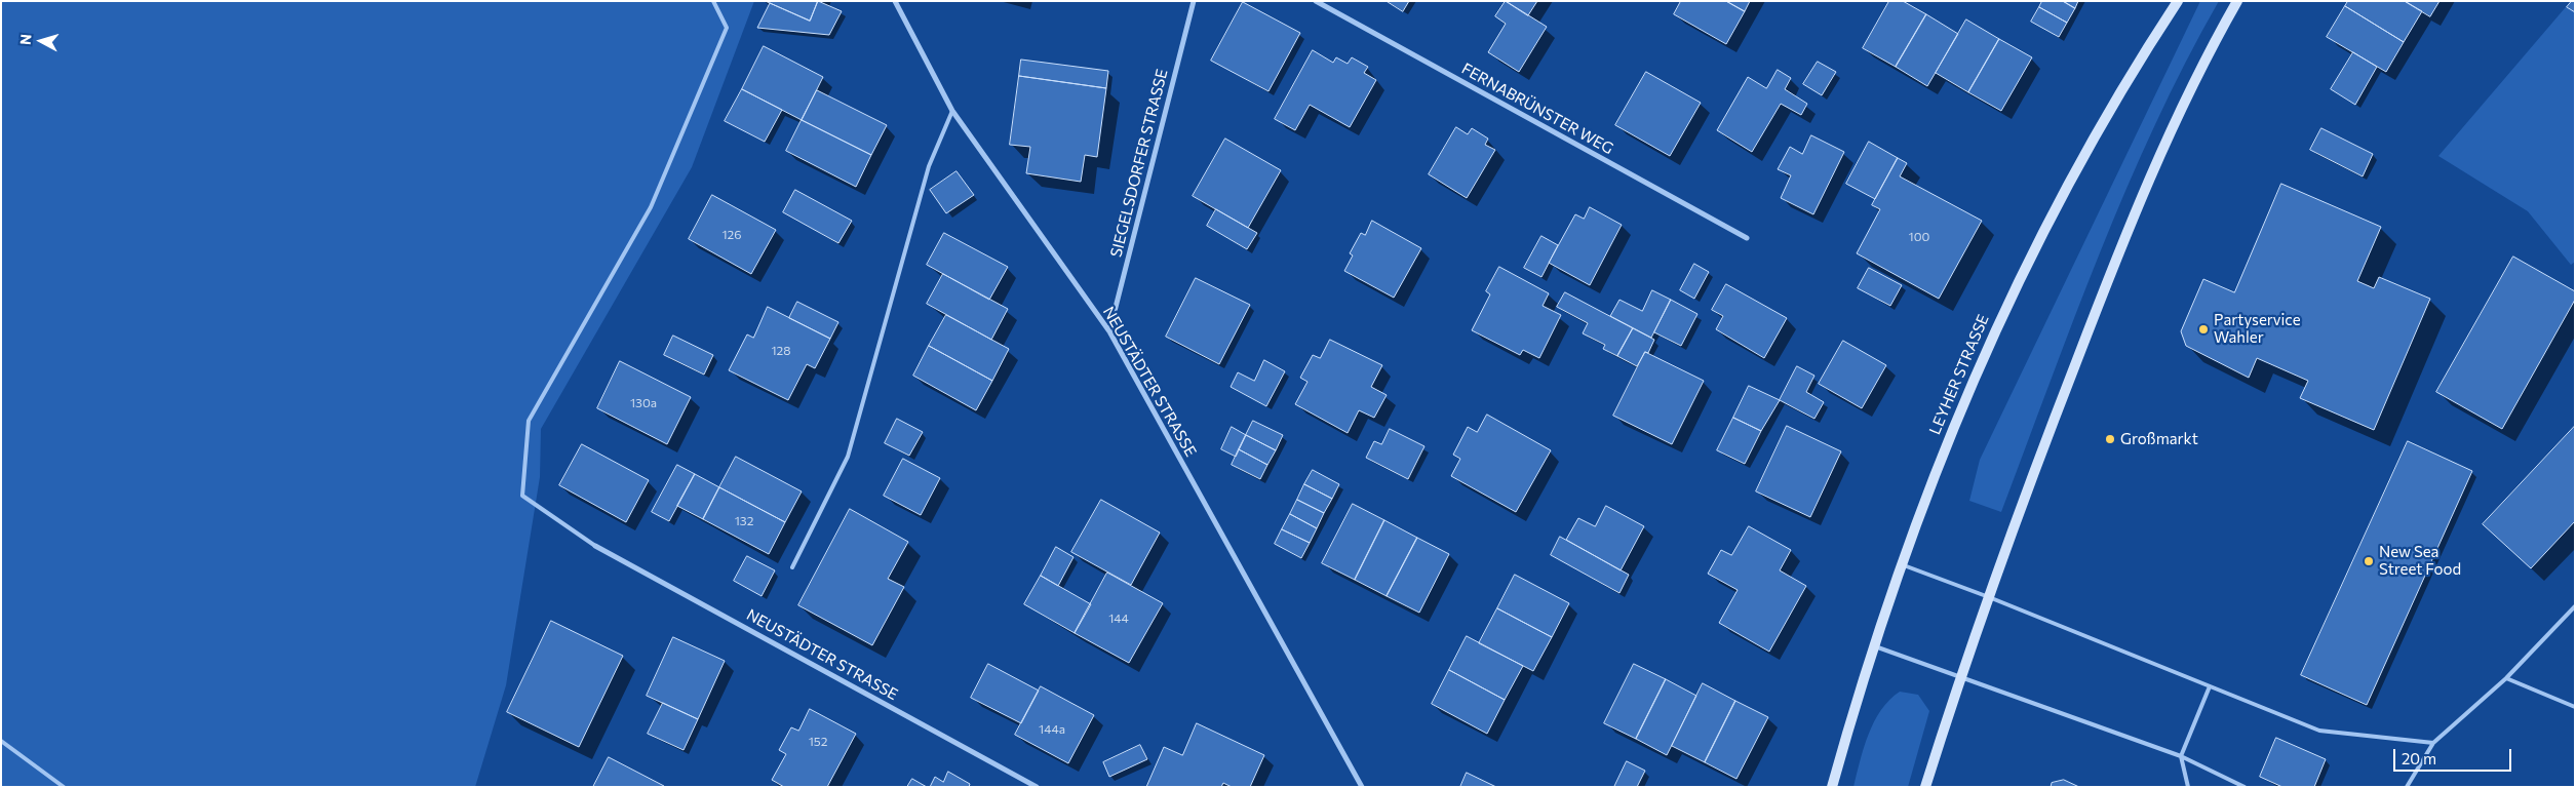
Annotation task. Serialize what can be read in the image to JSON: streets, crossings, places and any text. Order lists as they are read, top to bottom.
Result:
{
  "streets": {
    "main road": ["LEYHER STRASSE"],
    "street": ["FERNABRÜNSTER WEG", "SIEGELSDORFER STRASSE", "NEUSTÄDTER STRASSE"]
  },
  "crossings": [
    ["SIEGELSDORFER STRASSE", "NEUSTÄDTER STRASSE"]
  ],
  "places": ["Partyservice Wahler", "Großmarkt", "New Sea Street Food"],
  "house_numbers": [
    "126",
    "100",
    "128",
    "130a",
    "132",
    "144",
    "144a",
    "152"
  ],
  "scale_bar": "20 m",
  "north": "left"
}
